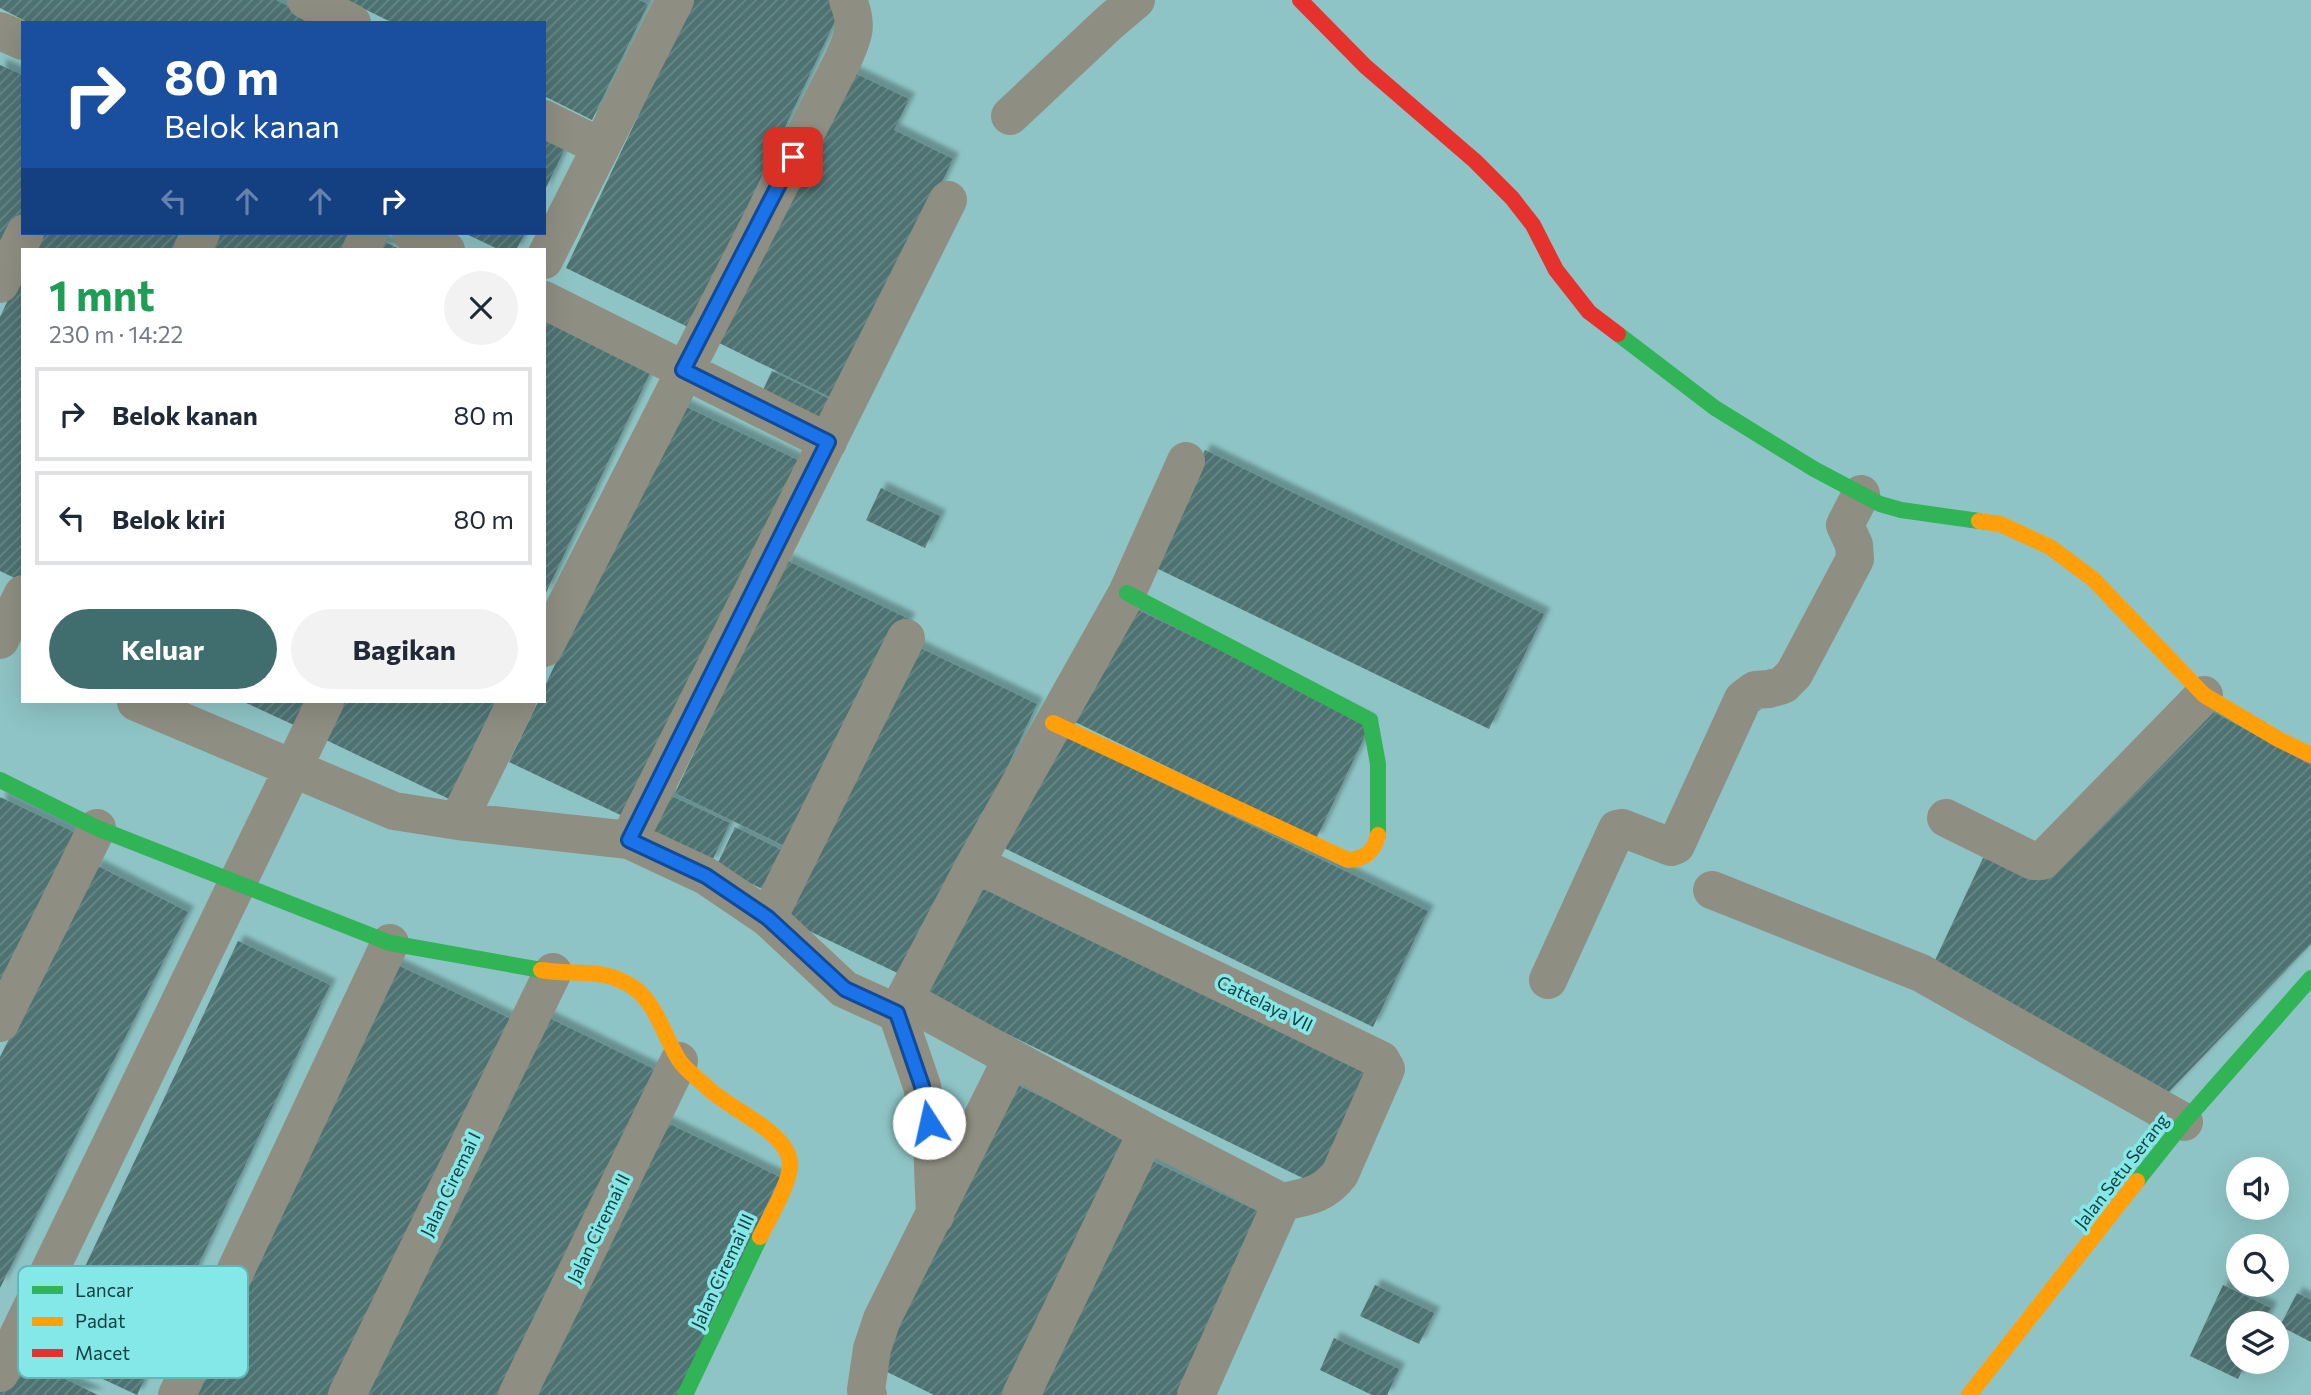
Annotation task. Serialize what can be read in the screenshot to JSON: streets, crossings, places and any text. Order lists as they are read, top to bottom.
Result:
{
  "streets": {
    "street": [
      "Cattelaya VII",
      "Jalan Setu Serang",
      "Jalan Ciremai I",
      "Jalan Ciremai II",
      "Jalan Ciremai III"
    ]
  },
  "crossings": [
    ["Jalan Ciremai II", "Jalan Ciremai III"]
  ],
  "legend": ["Lancar", "Padat", "Macet"],
  "page": {
    "turn": ["80 m", "Belok kanan"],
    "heading": ["1 mnt", "230 m · 14:22"],
    "list": [
      {
        "name": "Belok kanan",
        "value": "80 m"
      },
      {
        "name": "Belok kiri",
        "value": "80 m"
      }
    ],
    "buttons": ["Keluar", "Bagikan"]
  }
}
